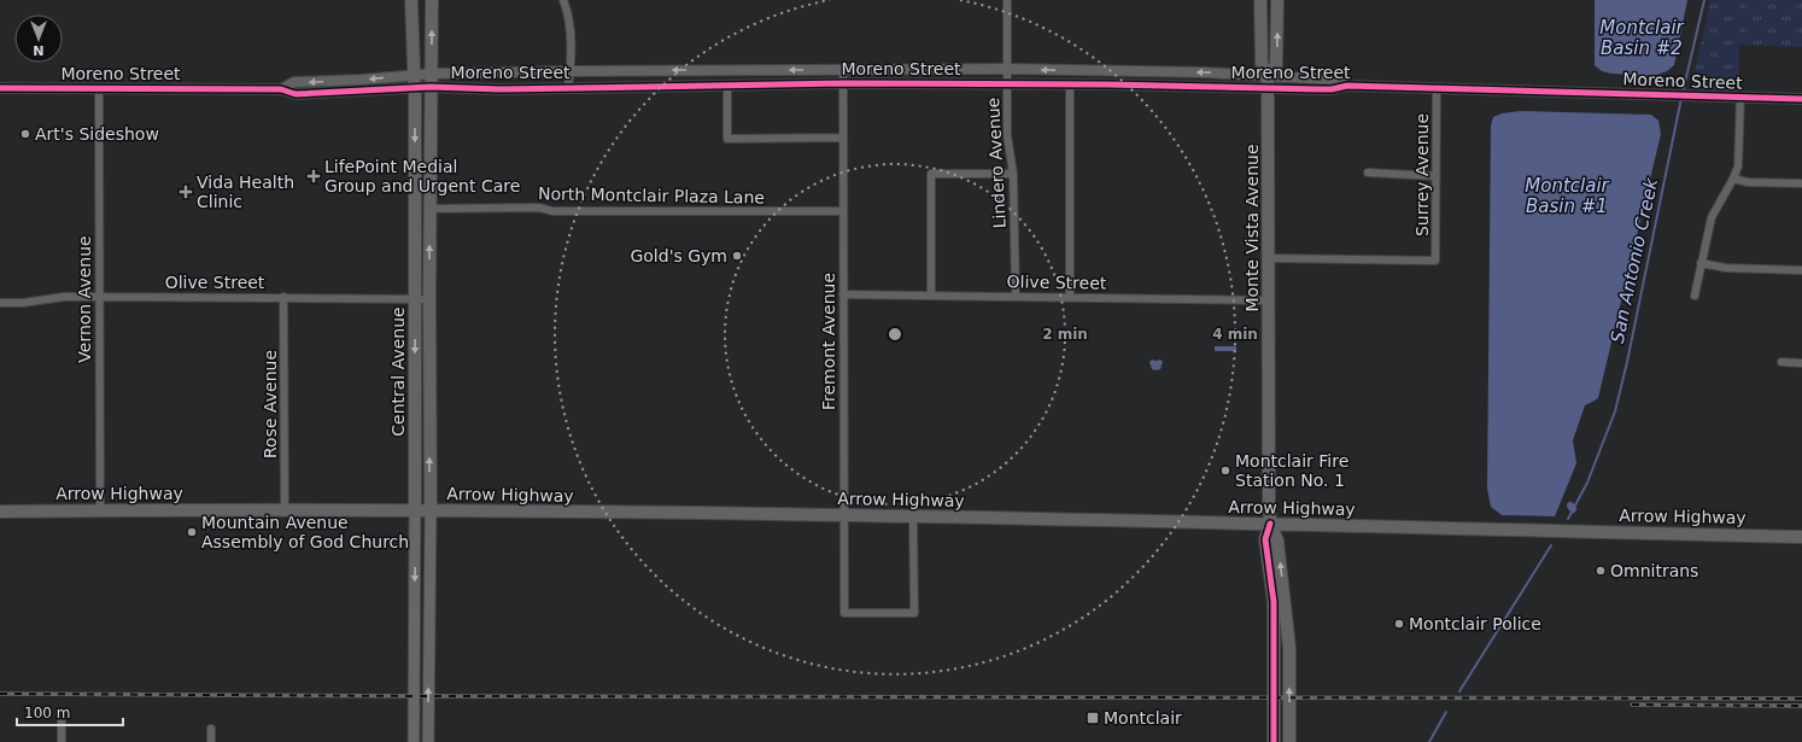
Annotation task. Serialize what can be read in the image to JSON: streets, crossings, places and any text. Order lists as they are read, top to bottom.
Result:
{
  "streets": {
    "main road": ["Monte Vista Avenue", "Central Avenue", "Arrow Highway"],
    "street": [
      "Moreno Street",
      "Lindero Avenue",
      "Surrey Avenue",
      "North Montclair Plaza Lane",
      "Olive Street",
      "Vernon Avenue",
      "Fremont Avenue",
      "Rose Avenue"
    ]
  },
  "crossings": [
    ["Moreno Street", "Lindero Avenue"],
    ["Moreno Street", "Surrey Avenue"],
    ["Moreno Street", "Monte Vista Avenue"],
    ["Moreno Street", "Vernon Avenue"],
    ["Moreno Street", "Fremont Avenue"],
    ["Moreno Street", "Central Avenue"],
    ["Lindero Avenue", "Olive Street"],
    ["Surrey Avenue", "Monte Vista Avenue"],
    ["North Montclair Plaza Lane", "Fremont Avenue"],
    ["North Montclair Plaza Lane", "Central Avenue"],
    ["Monte Vista Avenue", "Olive Street"],
    ["Monte Vista Avenue", "Arrow Highway"],
    ["Olive Street", "Vernon Avenue"],
    ["Olive Street", "Fremont Avenue"],
    ["Olive Street", "Central Avenue"],
    ["Olive Street", "Rose Avenue"],
    ["Vernon Avenue", "Arrow Highway"],
    ["Fremont Avenue", "Arrow Highway"],
    ["Central Avenue", "Arrow Highway"],
    ["Rose Avenue", "Arrow Highway"]
  ],
  "water": ["Montclair Basin #2", "Montclair Basin #1", "San Antonio Creek"],
  "places": {
    "other": [
      "Art's Sideshow",
      "Gold's Gym",
      "Montclair Fire Station No. 1",
      "Mountain Avenue Assembly of God Church",
      "Omnitrans",
      "Montclair Police"
    ],
    "health": ["LifePoint Medial Group and Urgent Care", "Vida Health Clinic"],
    "transit": ["Montclair"]
  },
  "scale_bar": "100 m",
  "north": "bottom",
  "rings": ["2 min", "4 min"]
}
